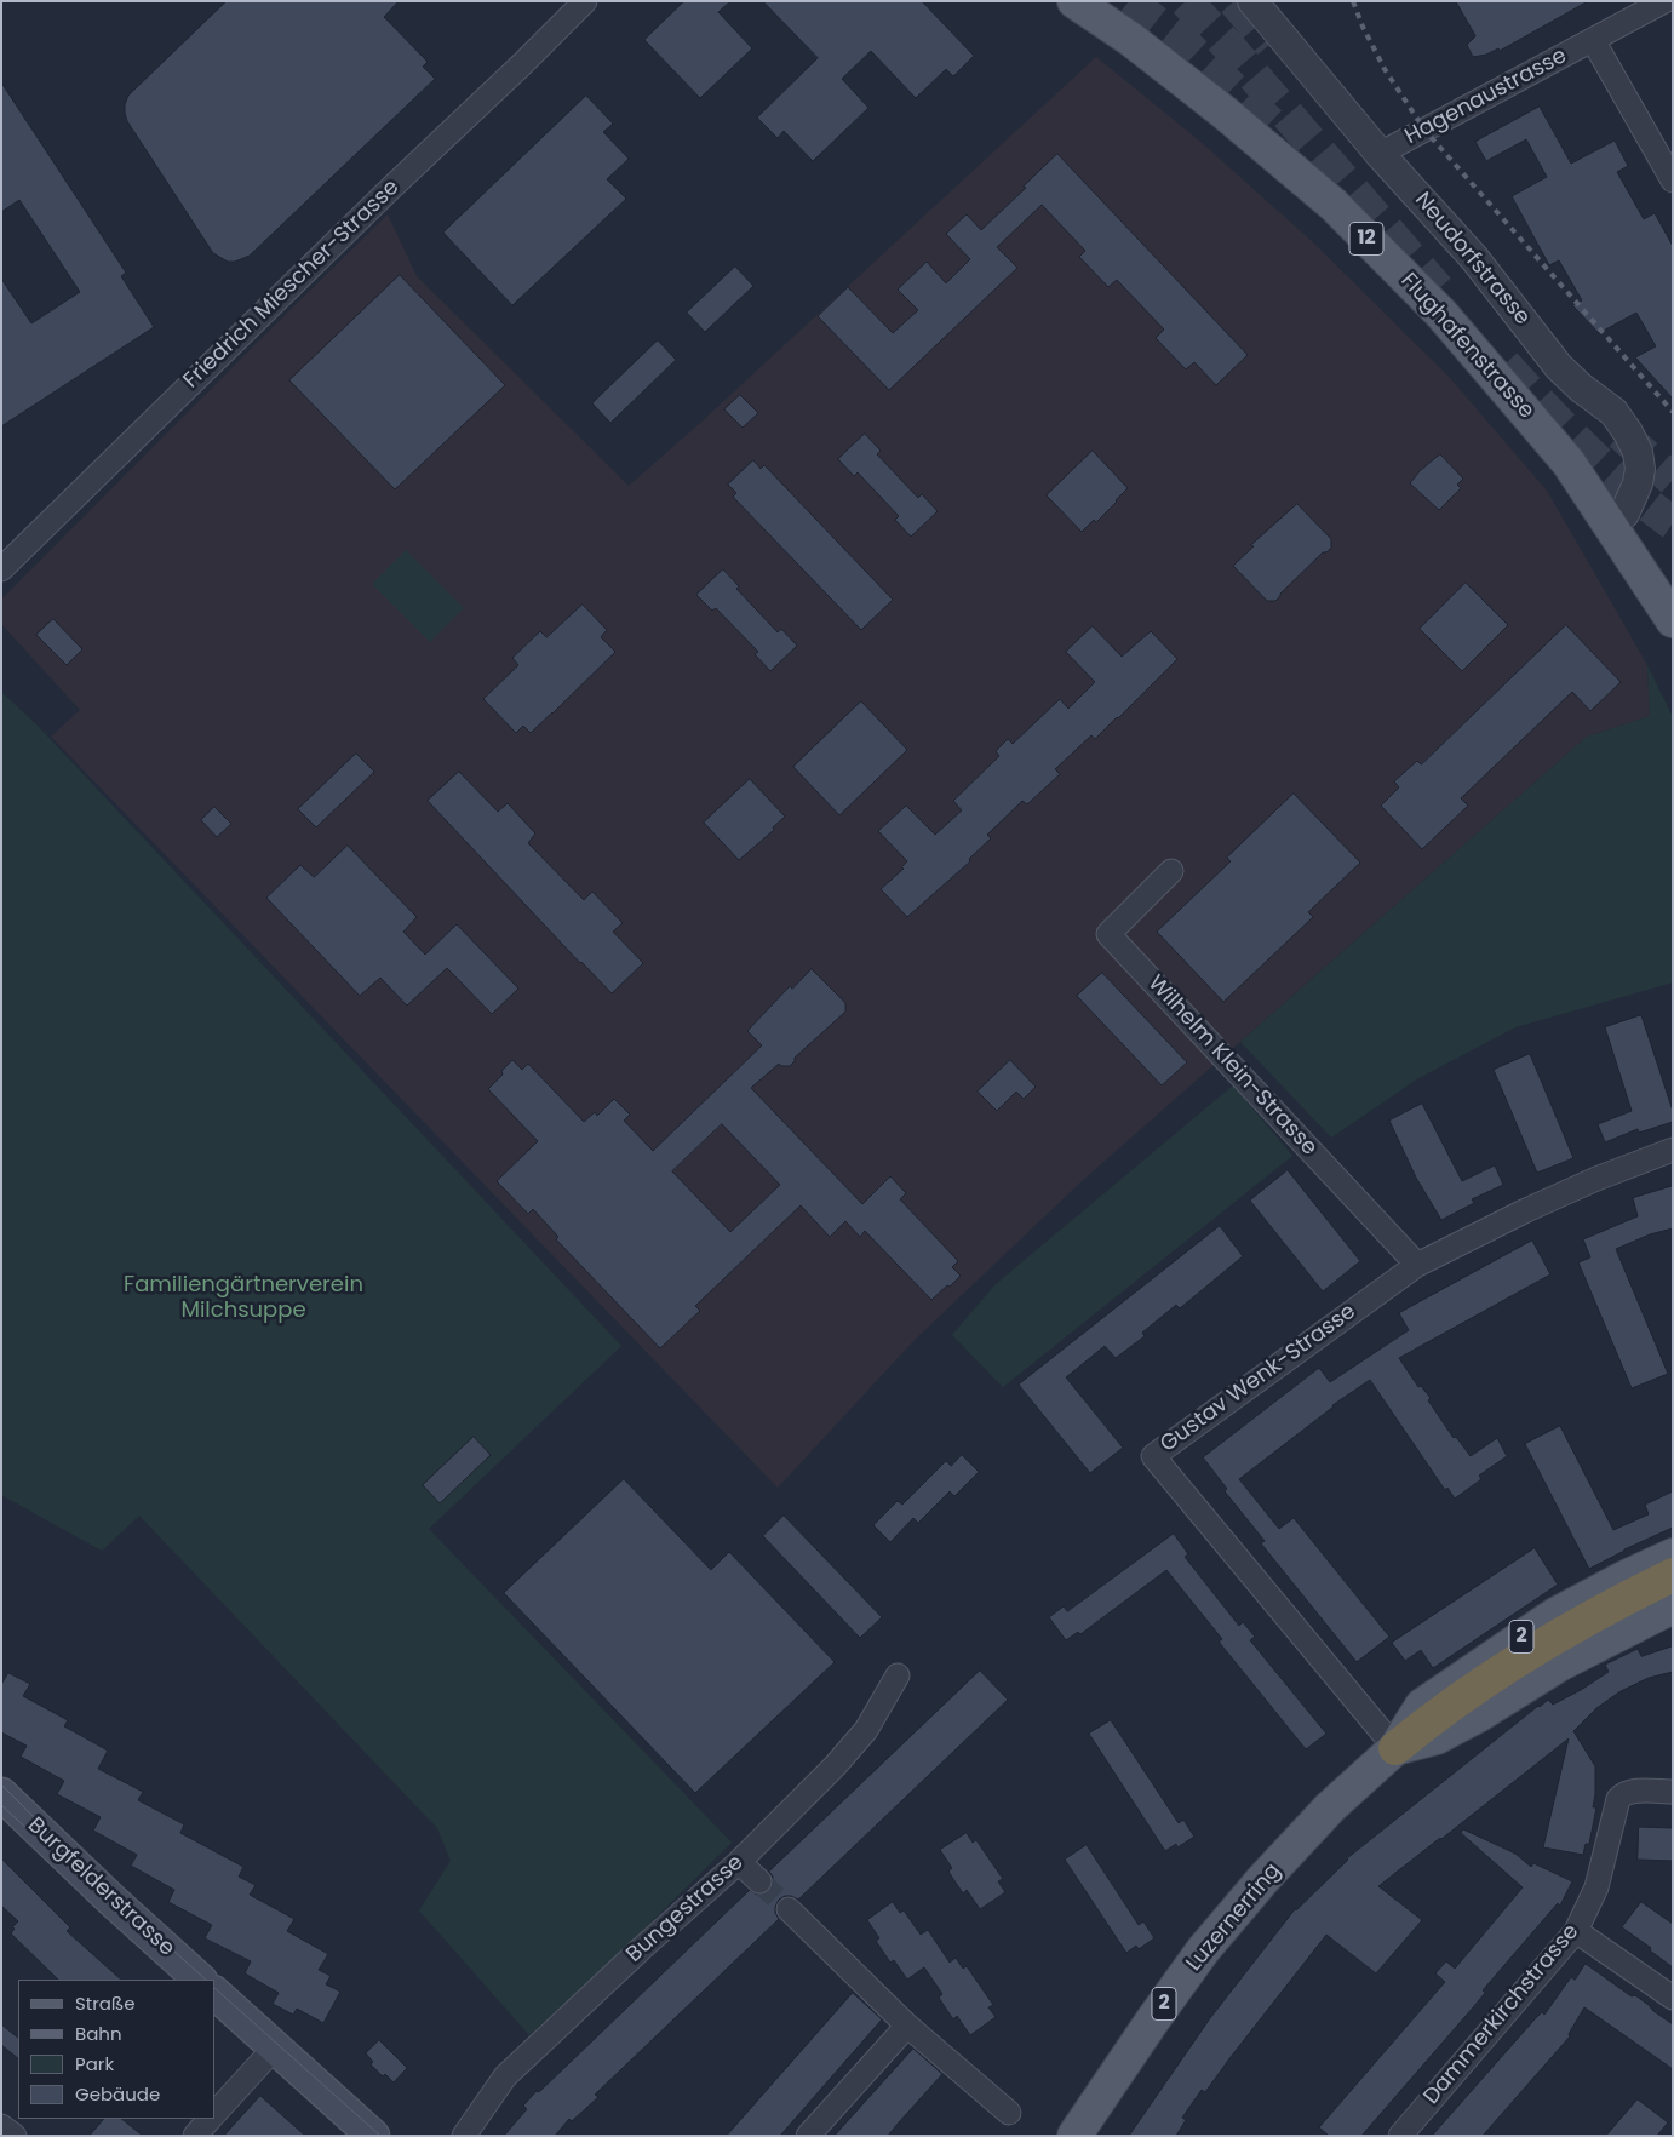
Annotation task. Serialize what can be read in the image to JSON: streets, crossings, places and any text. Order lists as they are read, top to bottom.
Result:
{
  "streets": {
    "main road": [
      "12",
      "Flughafenstrasse",
      "2",
      "Burgfelderstrasse",
      "Luzernerring"
    ],
    "street": [
      "Hagenaustrasse",
      "Neudorfstrasse",
      "Friedrich Miescher-Strasse",
      "Wilhelm Klein-Strasse",
      "Gustav Wenk-Strasse",
      "Bungestrasse",
      "Dammerkirchstrasse"
    ]
  },
  "crossings": [
    ["Hagenaustrasse", "Neudorfstrasse"],
    ["Neudorfstrasse", "Flughafenstrasse"],
    ["Wilhelm Klein-Strasse", "Gustav Wenk-Strasse"],
    ["Gustav Wenk-Strasse", "Luzernerring"]
  ],
  "parks": ["Familiengärtnerverein Milchsuppe"],
  "legend": [
    "Straße",
    "Bahn",
    "Park",
    "Gebäude"
  ]
}
